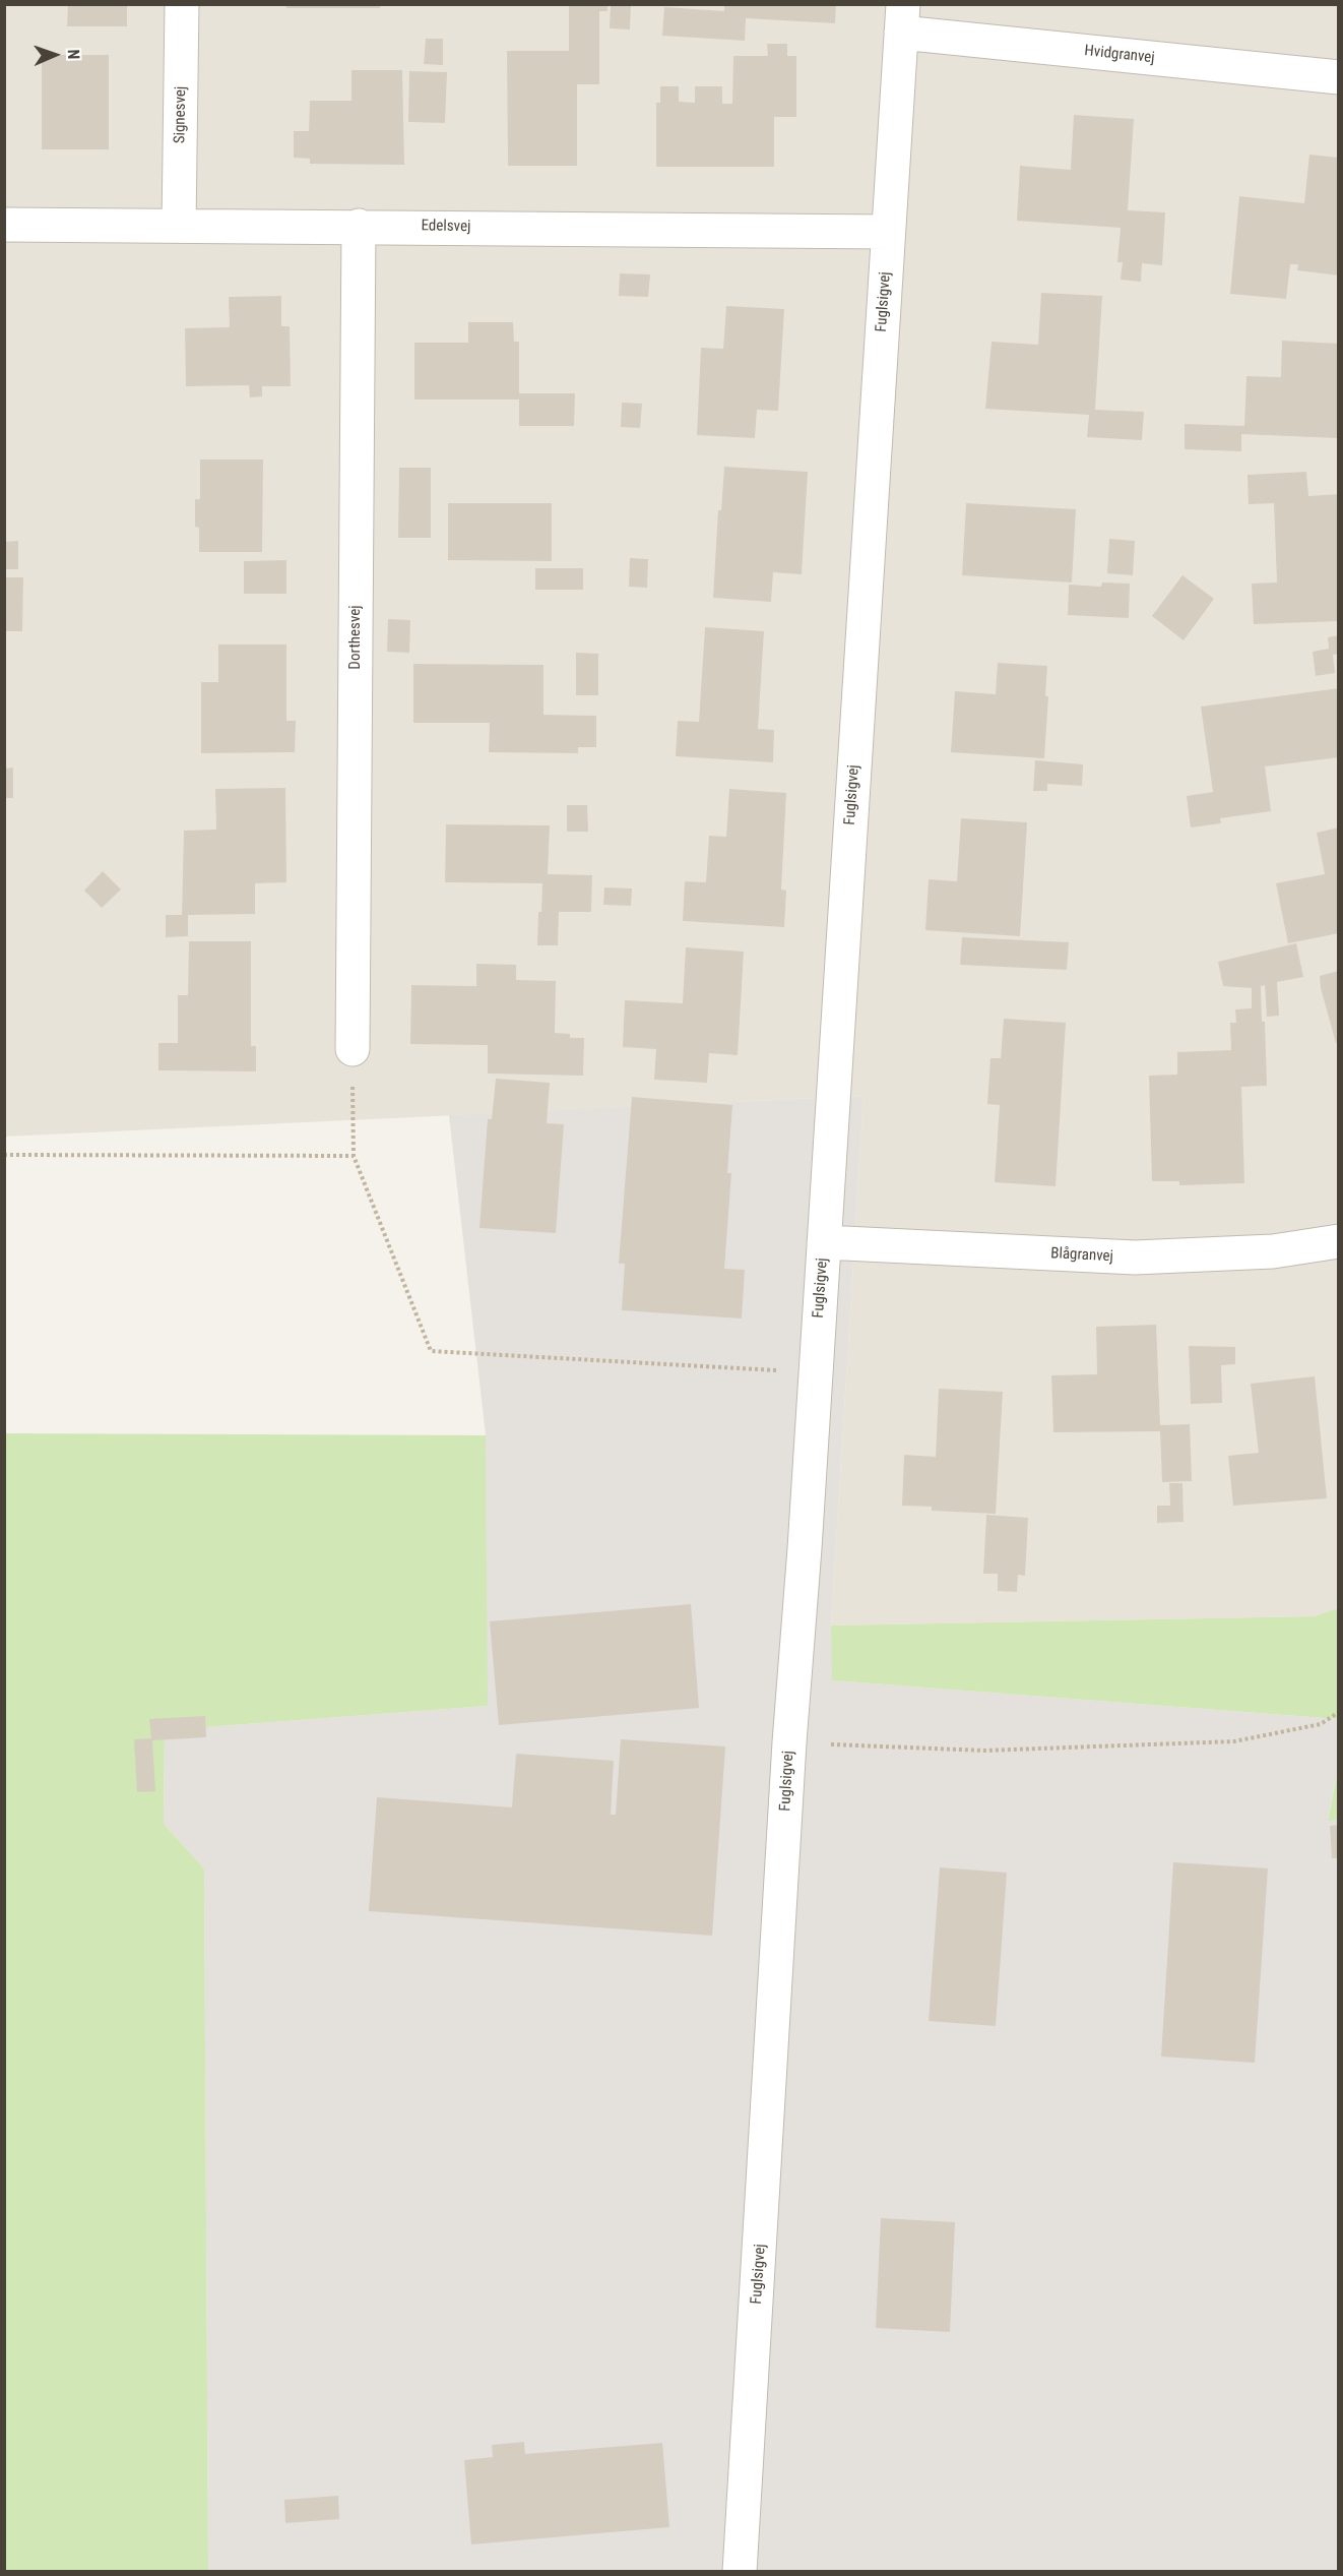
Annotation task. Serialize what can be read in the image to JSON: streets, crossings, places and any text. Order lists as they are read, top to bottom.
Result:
{
  "streets": {
    "street": [
      "Hvidgranvej",
      "Signesvej",
      "Edelsvej",
      "Fuglsigvej",
      "Dorthesvej",
      "Blågranvej"
    ]
  },
  "crossings": [
    ["Hvidgranvej", "Fuglsigvej"],
    ["Signesvej", "Edelsvej"],
    ["Edelsvej", "Fuglsigvej"],
    ["Edelsvej", "Dorthesvej"],
    ["Fuglsigvej", "Blågranvej"]
  ],
  "north": "right"
}
